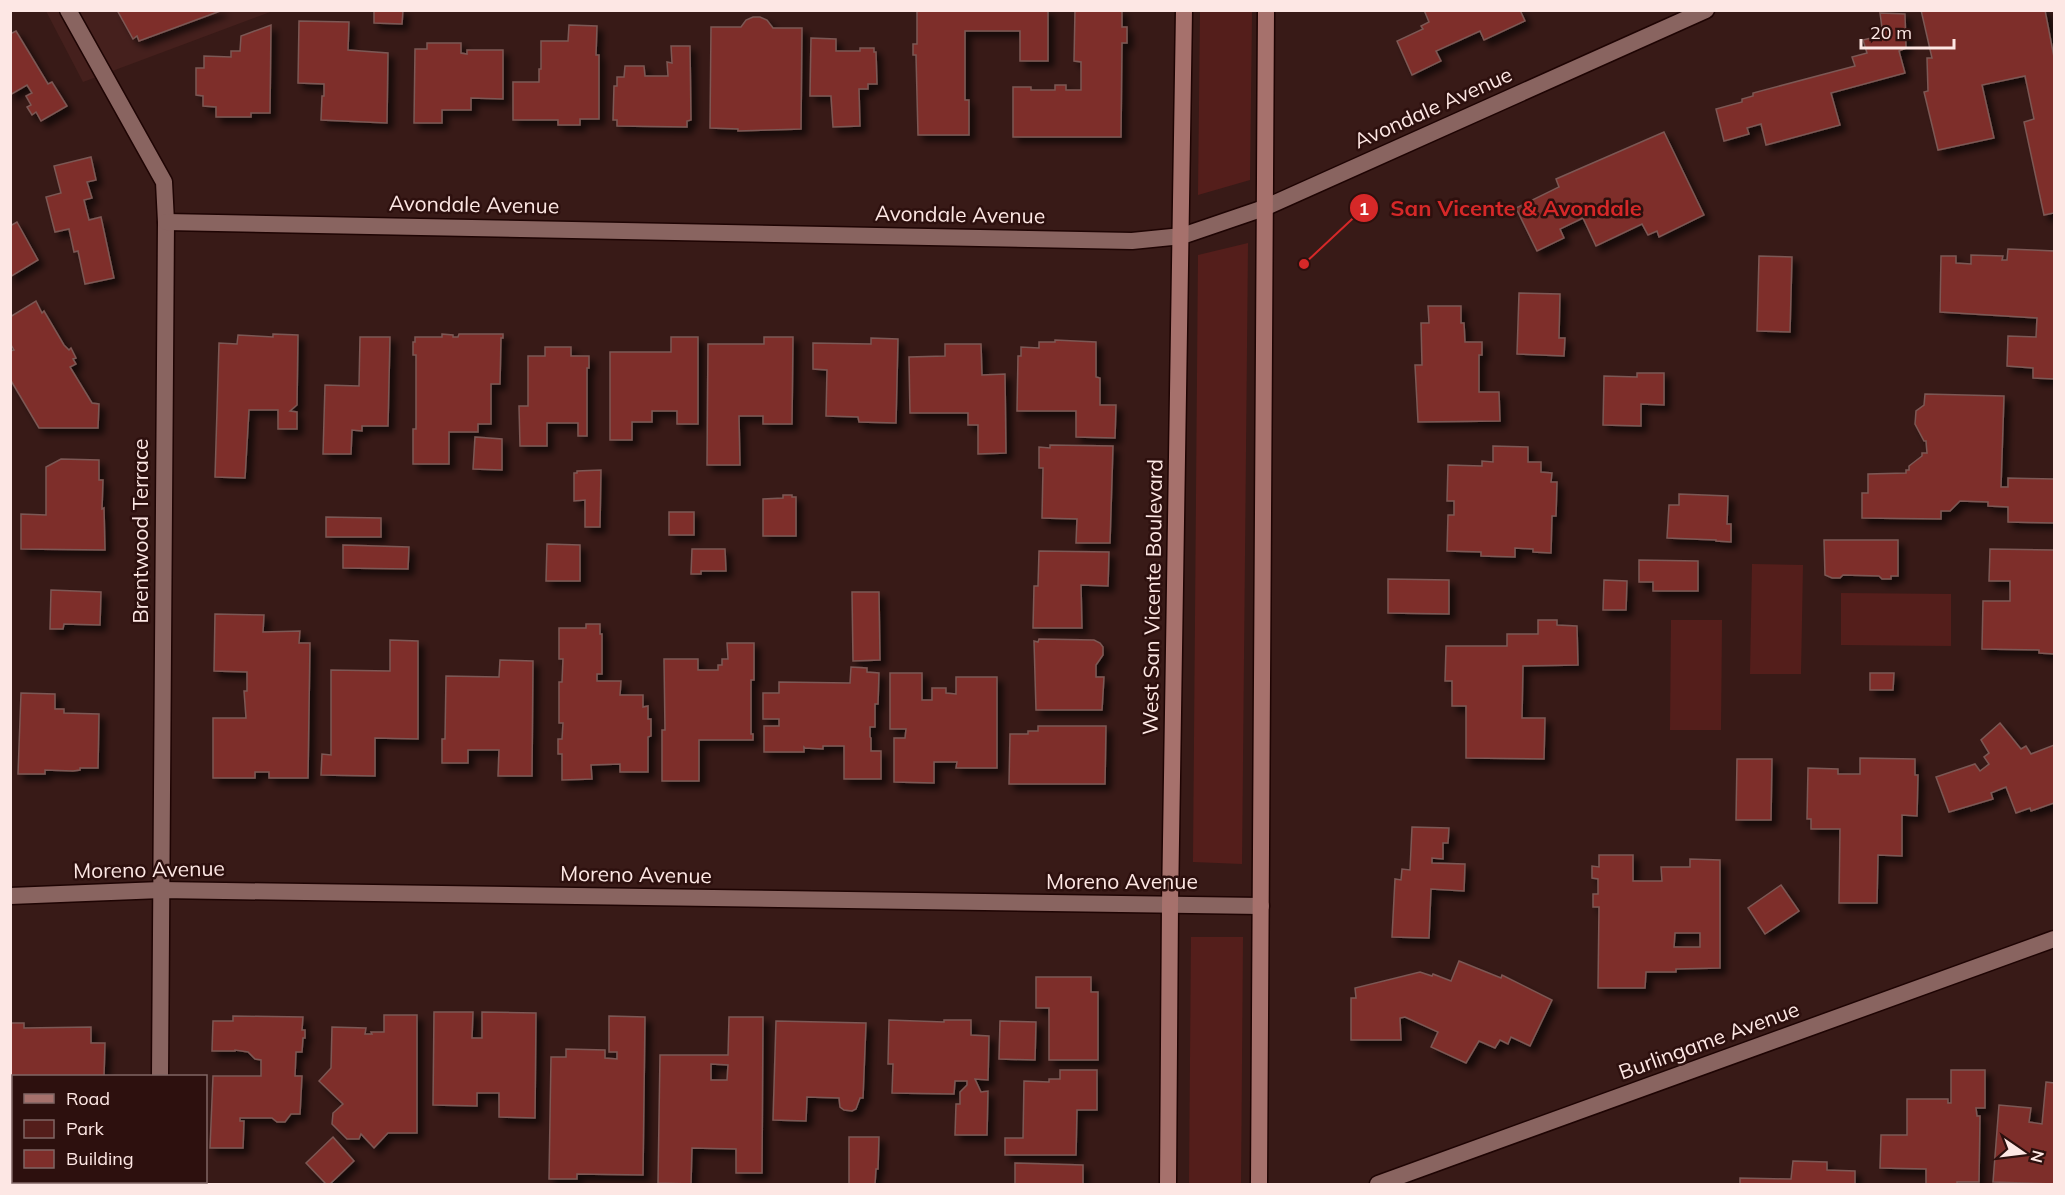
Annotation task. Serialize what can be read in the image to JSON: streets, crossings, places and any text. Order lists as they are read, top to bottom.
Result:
{
  "streets": {
    "main road": ["West San Vicente Boulevard"],
    "street": [
      "Avondale Avenue",
      "Brentwood Terrace",
      "Moreno Avenue",
      "Burlingame Avenue"
    ]
  },
  "crossings": [
    ["Avondale Avenue", "Brentwood Terrace"],
    ["Avondale Avenue", "West San Vicente Boulevard"],
    ["Brentwood Terrace", "Moreno Avenue"],
    ["West San Vicente Boulevard", "Moreno Avenue"]
  ],
  "places": ["San Vicente & Avondale"],
  "legend": ["Road", "Park", "Building"],
  "scale_bar": "20 m",
  "north": "right"
}
